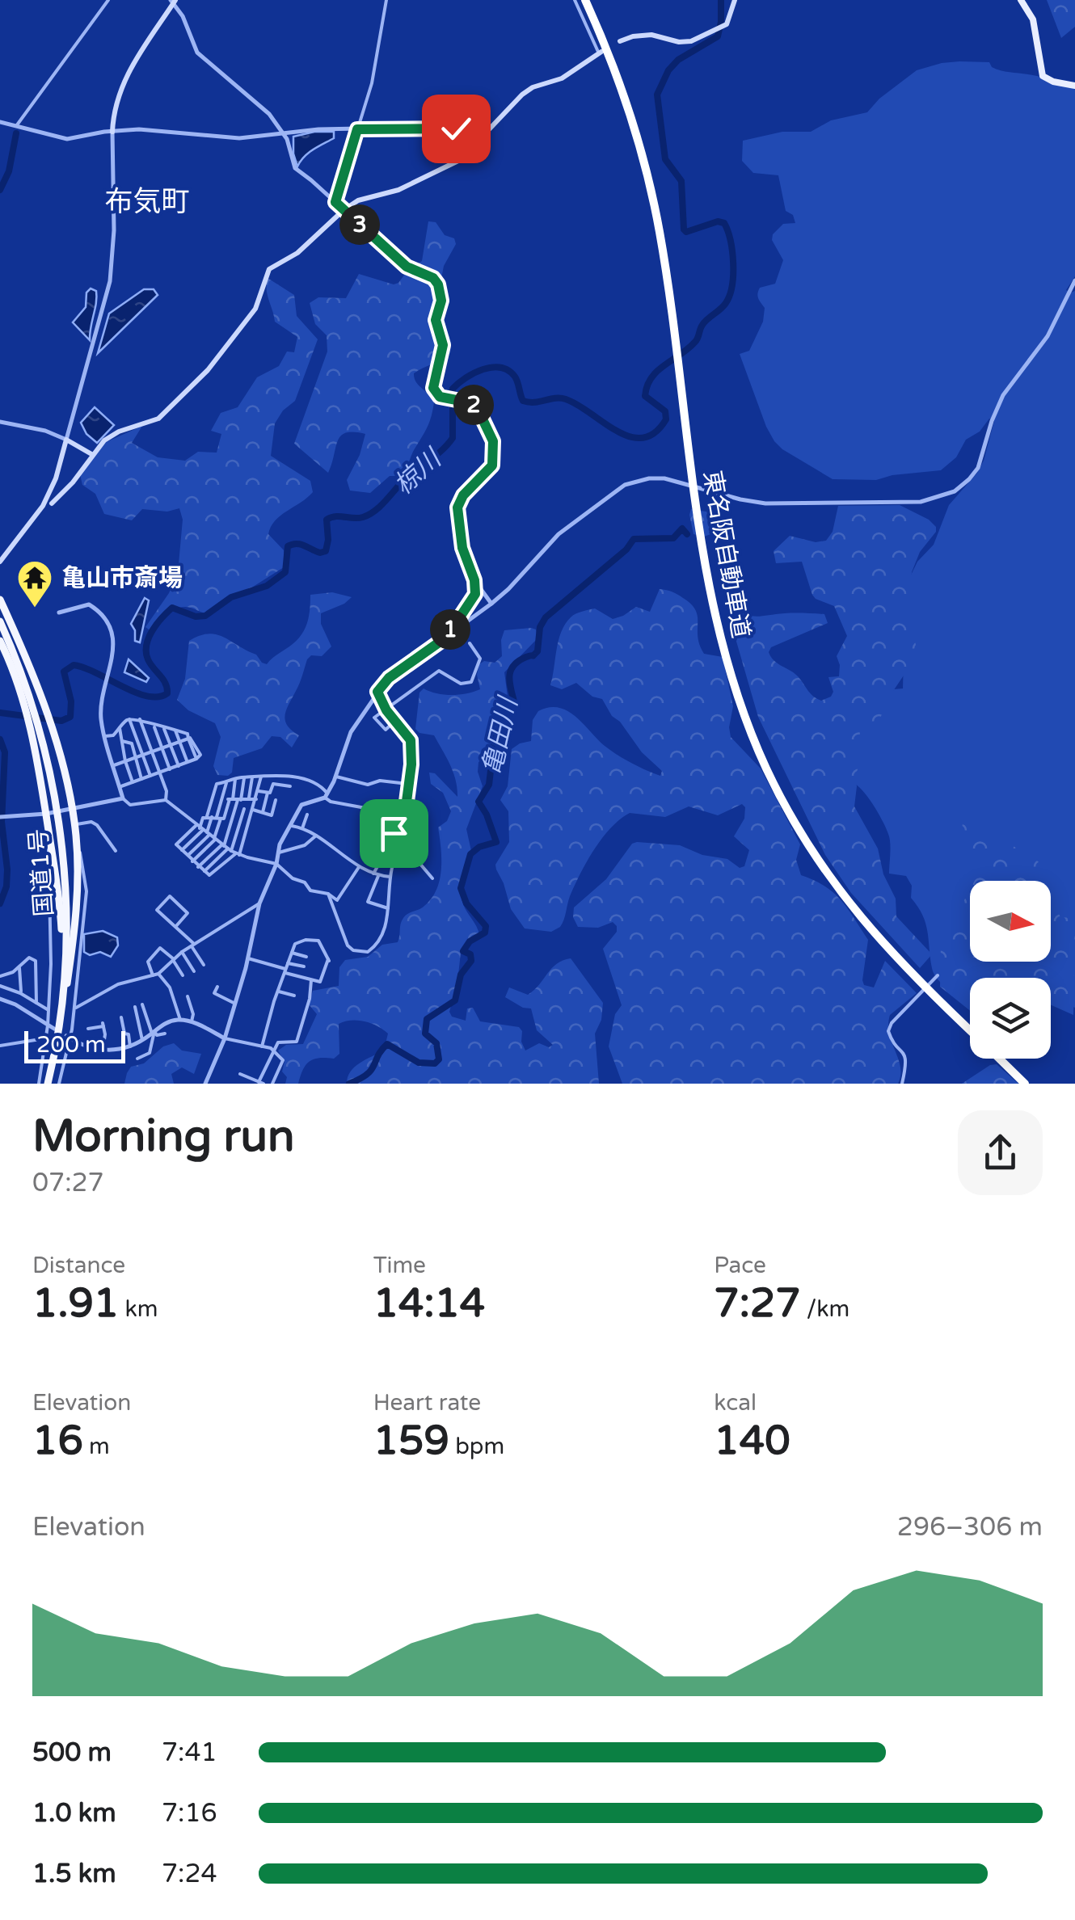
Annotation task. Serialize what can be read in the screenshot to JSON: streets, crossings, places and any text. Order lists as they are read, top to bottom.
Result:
{
  "streets": {
    "highway": ["東名阪自動車道", "国道1号"]
  },
  "districts": ["布気町"],
  "water": ["椋川", "亀田川"],
  "places": {
    "temple": ["亀山市斎場"]
  },
  "scale_bar": "200 m",
  "north": "right",
  "page": {
    "pins": ["3", "2", "1"],
    "scale": "200 m",
    "heading": ["Morning run", "07:27"],
    "stats": [
      ["Distance", "1.91 km"],
      ["Time", "14:14"],
      ["Pace", "7:27 /km"],
      ["Elevation", "16 m"],
      ["Heart rate", "159 bpm"],
      ["kcal", "140"]
    ],
    "chart": ["Elevation", "296–306 m"],
    "list": [
      {
        "name": "500 m",
        "note": "7:41"
      },
      {
        "name": "1.0 km",
        "note": "7:16"
      },
      {
        "name": "1.5 km",
        "note": "7:24"
      }
    ]
  }
}
